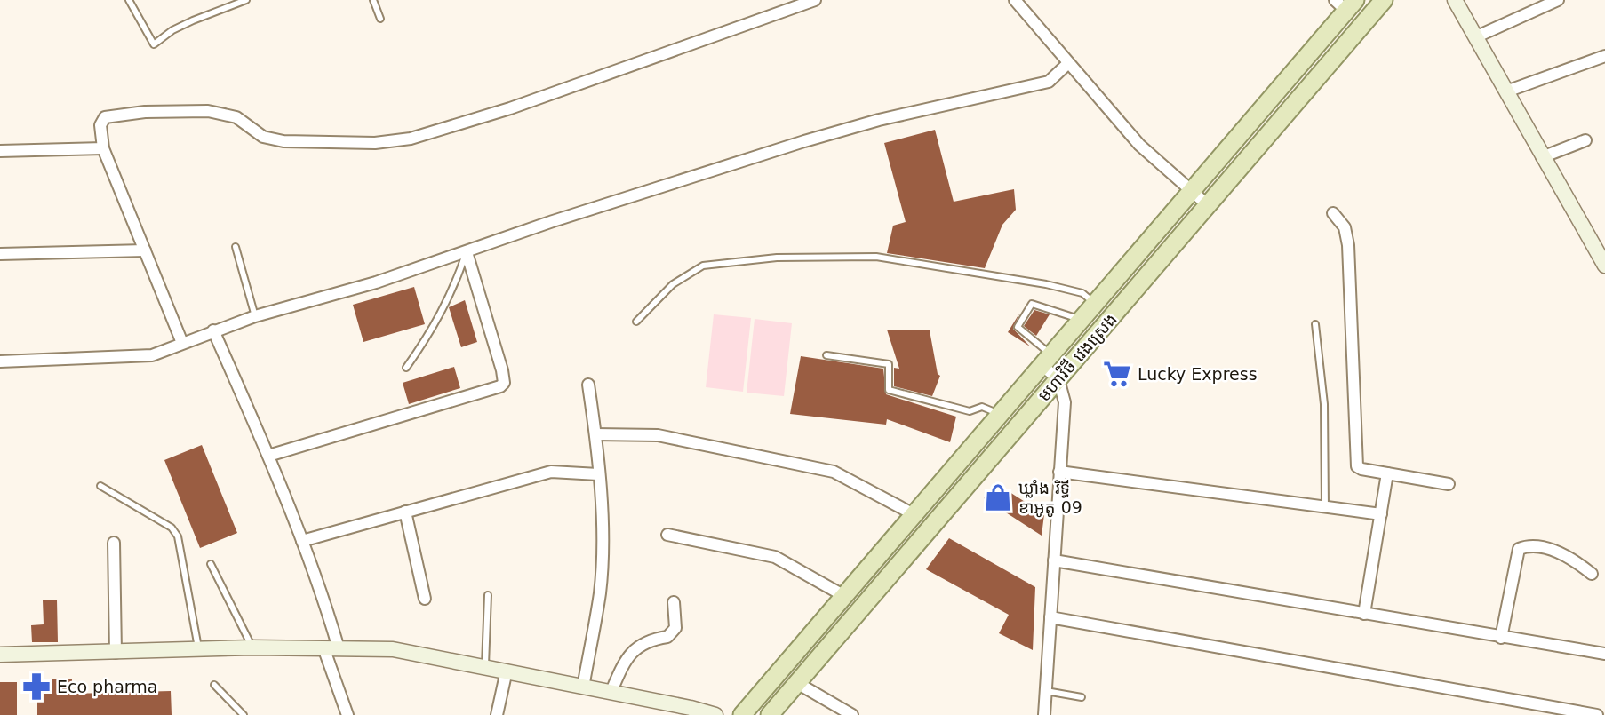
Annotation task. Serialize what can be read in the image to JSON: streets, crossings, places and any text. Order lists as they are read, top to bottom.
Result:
{
  "streets": {
    "main road": ["មហាវិថី វេងស្រេង"]
  },
  "places": {
    "supermarket": ["Lucky Express"],
    "shop": ["ឃ្លាំង រិទ្ធី ខាអូតូ 09"],
    "pharmacy": ["Eco pharma"]
  }
}
